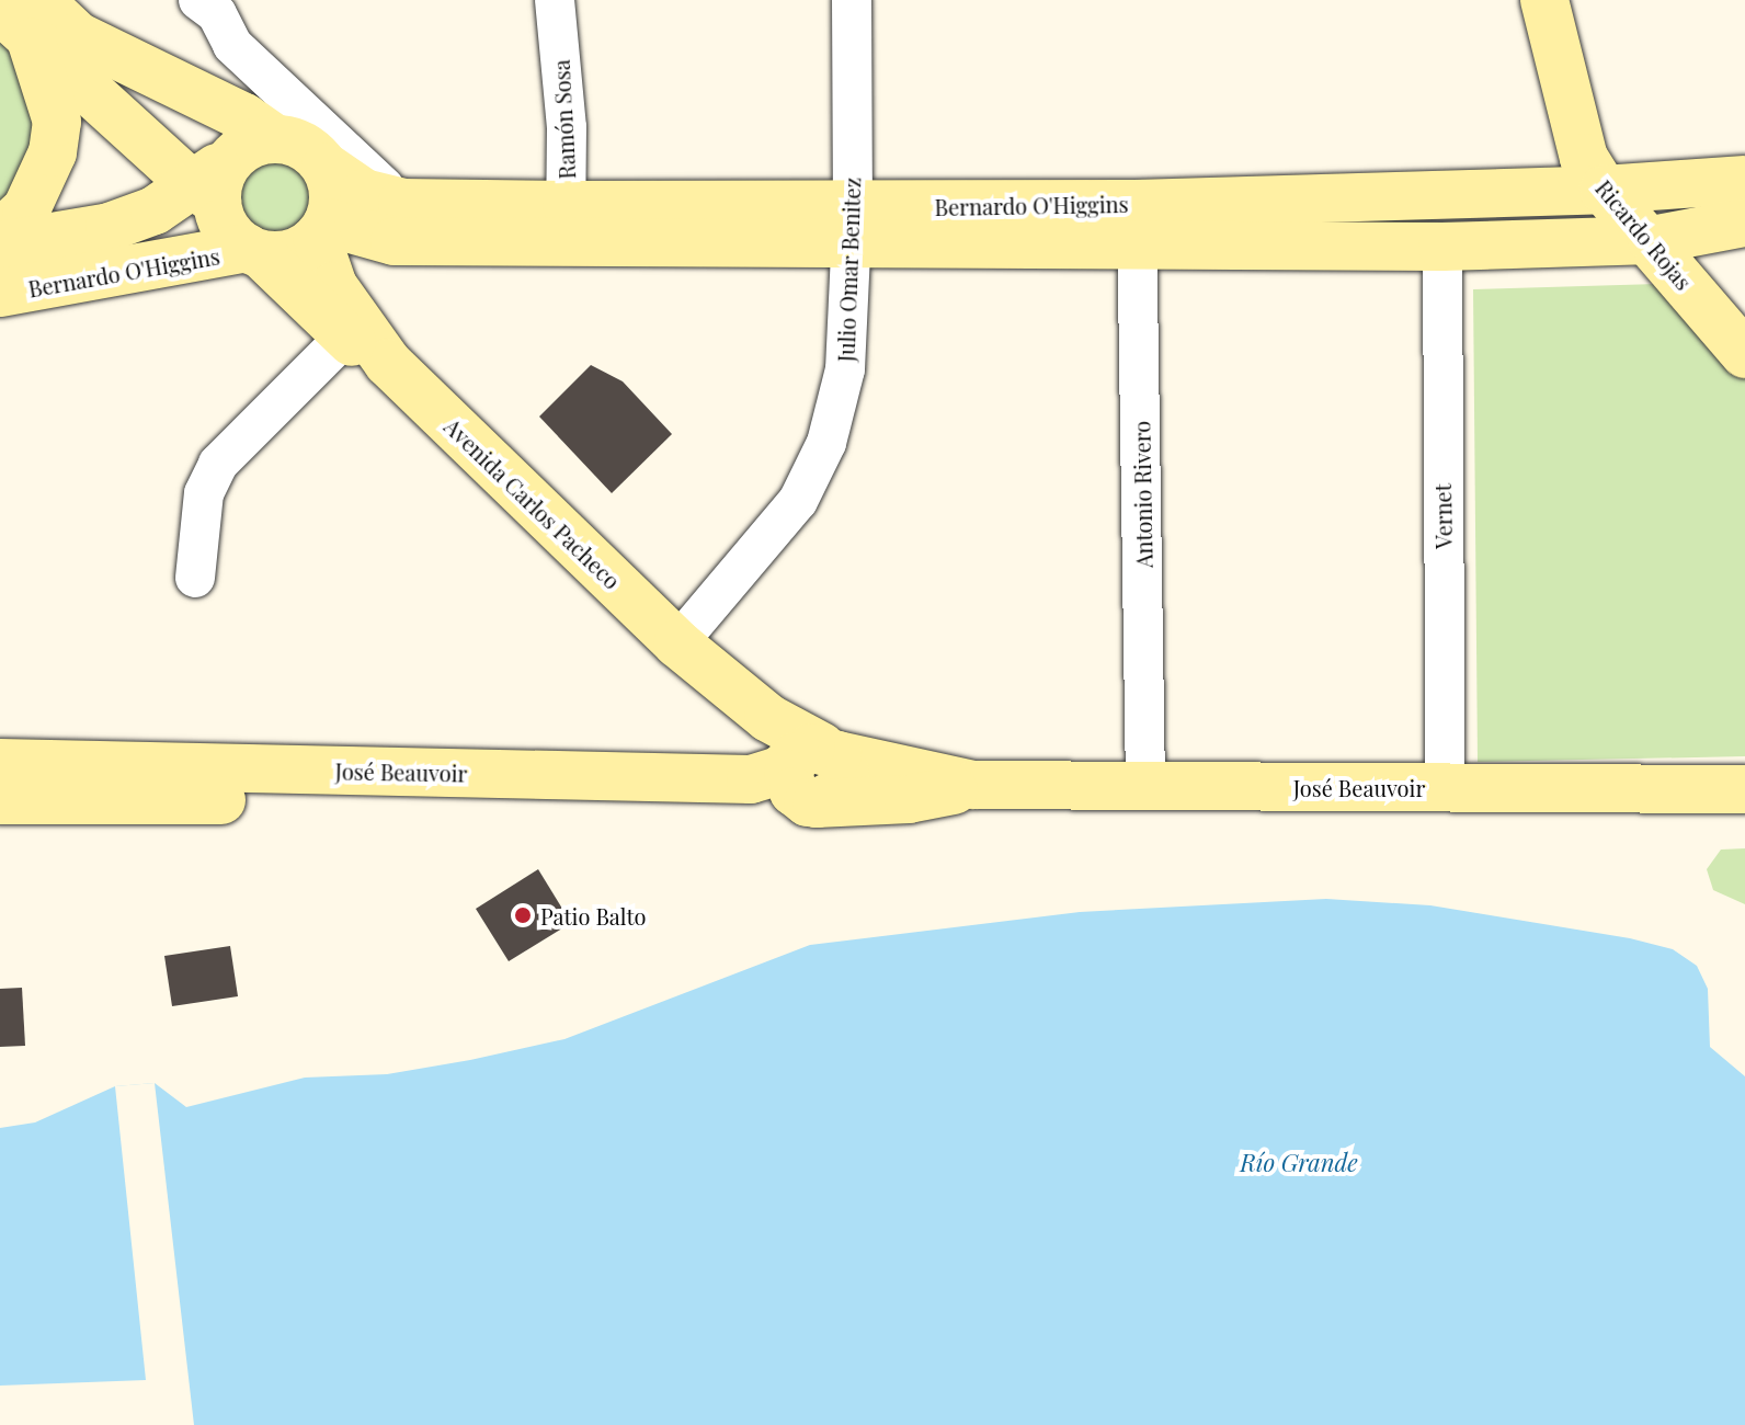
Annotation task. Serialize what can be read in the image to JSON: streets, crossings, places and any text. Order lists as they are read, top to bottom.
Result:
{
  "streets": {
    "street": [
      "Ramón Sosa",
      "Bernardo O'Higgins",
      "Ricardo Rojas",
      "Julio Omar Benitez",
      "Antonio Rivero",
      "Avenida Carlos Pacheco",
      "Vernet",
      "José Beauvoir"
    ]
  },
  "crossings": [
    ["Ramón Sosa", "Bernardo O'Higgins"],
    ["Bernardo O'Higgins", "Ricardo Rojas"],
    ["Bernardo O'Higgins", "Julio Omar Benitez"],
    ["Bernardo O'Higgins", "Antonio Rivero"],
    ["Bernardo O'Higgins", "Avenida Carlos Pacheco"],
    ["Bernardo O'Higgins", "Vernet"],
    ["Julio Omar Benitez", "Avenida Carlos Pacheco"],
    ["Antonio Rivero", "José Beauvoir"],
    ["Avenida Carlos Pacheco", "José Beauvoir"],
    ["Vernet", "José Beauvoir"]
  ],
  "water": ["Río Grande"],
  "places": ["Patio Balto"]
}
